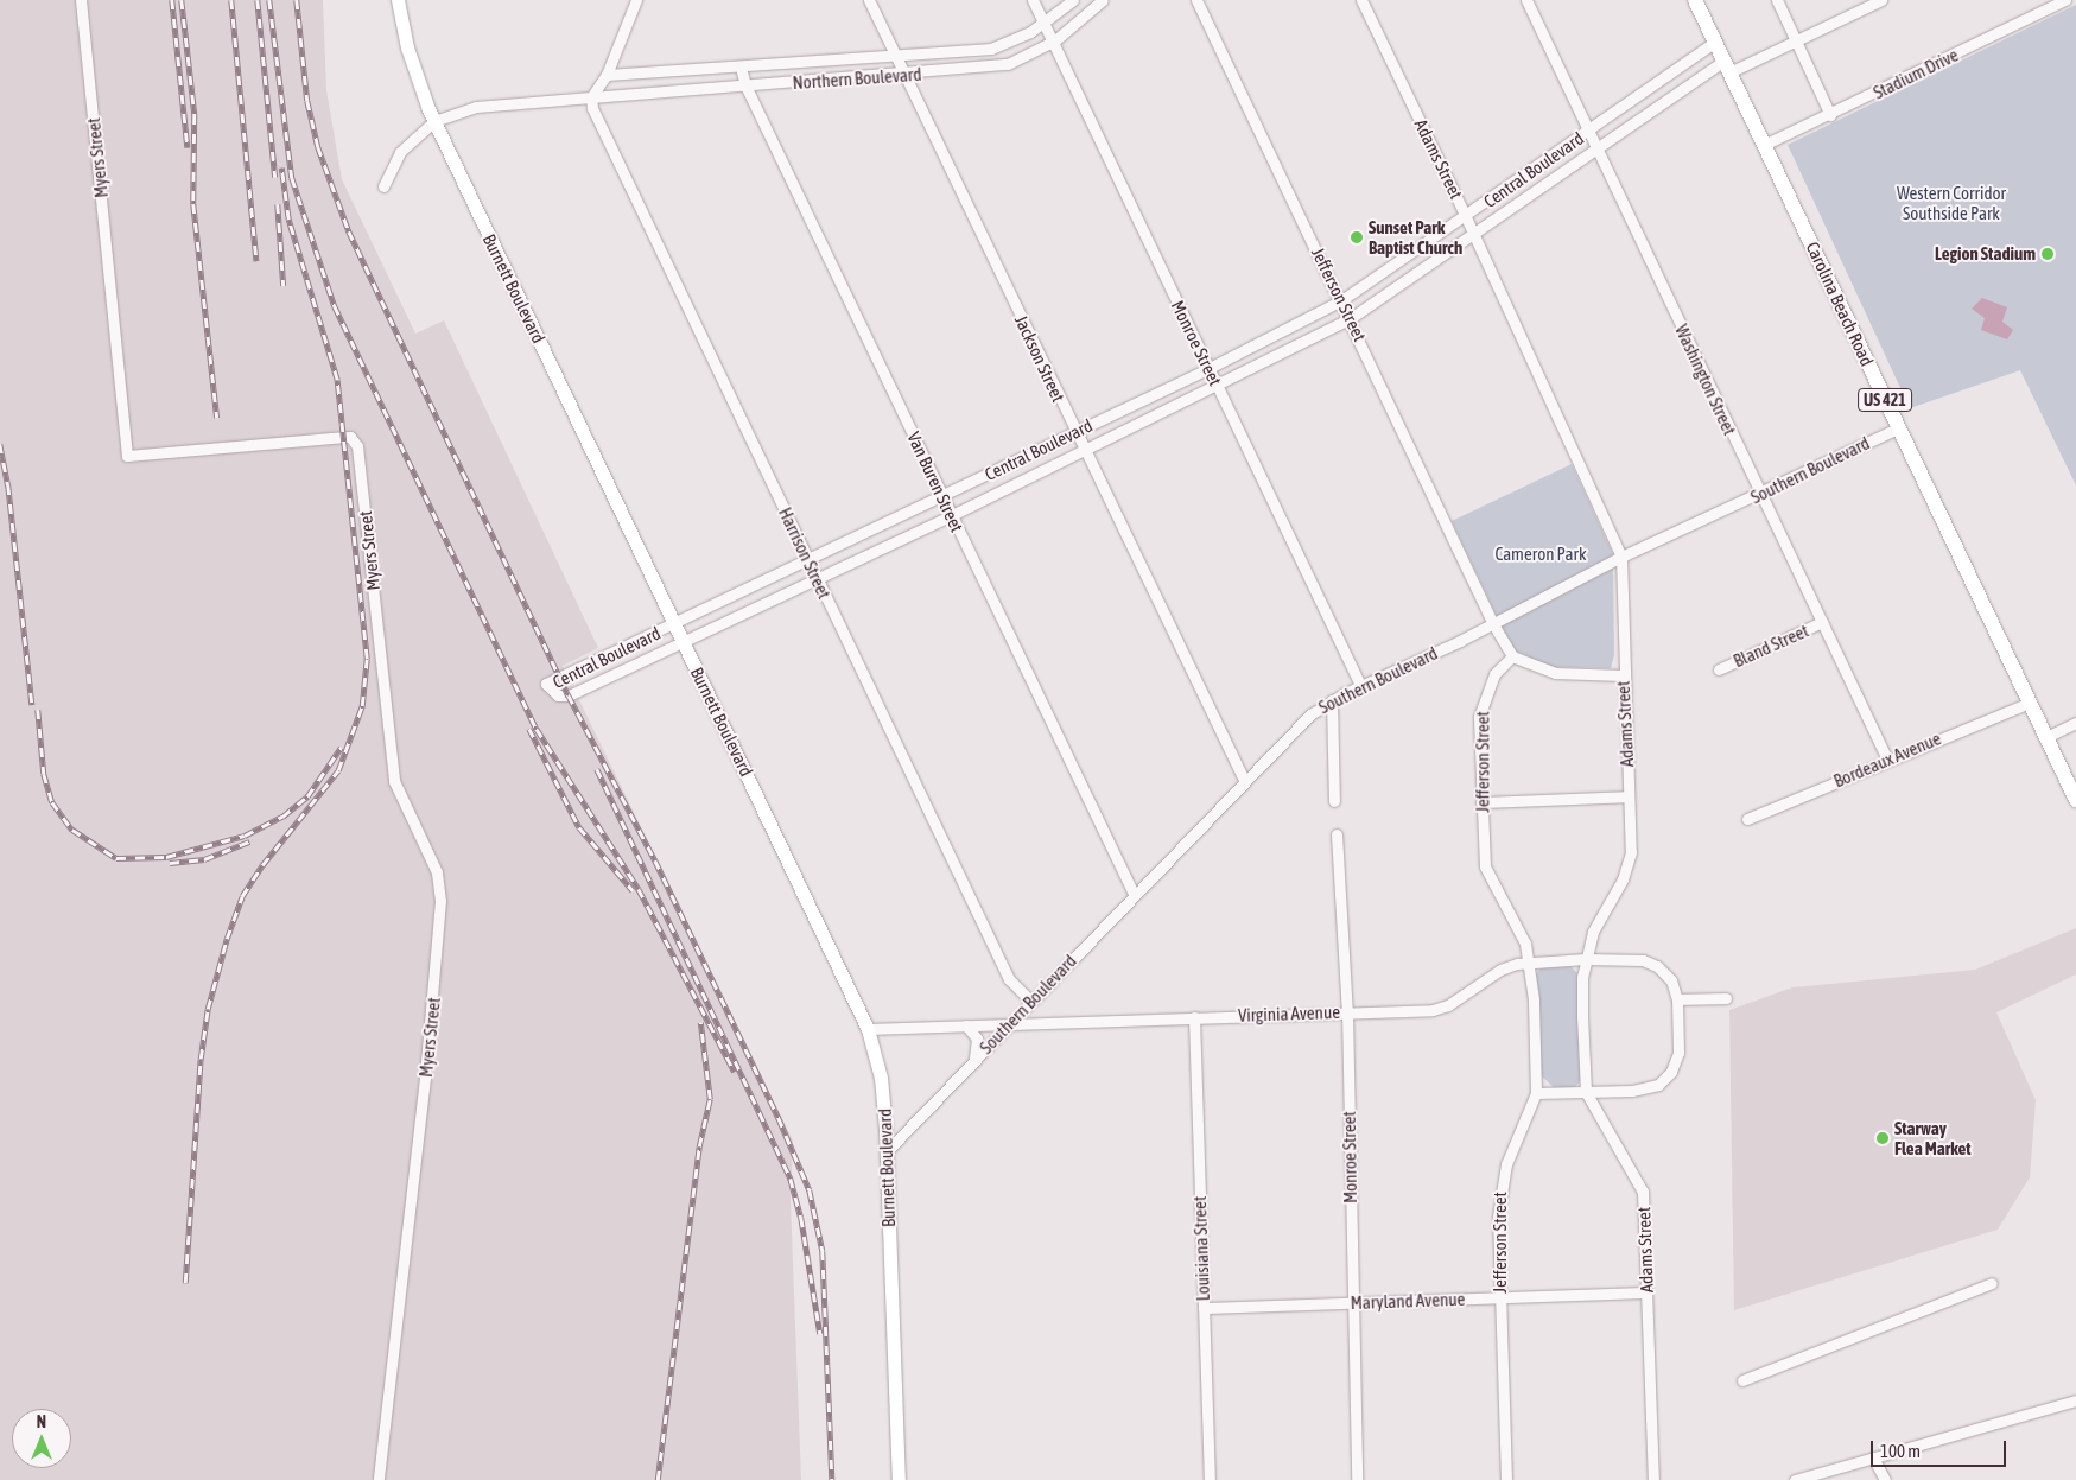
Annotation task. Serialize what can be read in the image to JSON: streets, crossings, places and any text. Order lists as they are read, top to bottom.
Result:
{
  "streets": {
    "highway": ["Carolina Beach Road", "US 421"],
    "main road": ["Burnett Boulevard"],
    "street": [
      "Stadium Drive",
      "Northern Boulevard",
      "Myers Street",
      "Adams Street",
      "Central Boulevard",
      "Jefferson Street",
      "Monroe Street",
      "Jackson Street",
      "Washington Street",
      "Southern Boulevard",
      "Van Buren Street",
      "Harrison Street",
      "Bland Street",
      "Bordeaux Avenue",
      "Virginia Avenue",
      "Louisiana Street",
      "Maryland Avenue"
    ]
  },
  "crossings": [
    ["Stadium Drive", "Carolina Beach Road"],
    ["Northern Boulevard", "Burnett Boulevard"],
    ["Northern Boulevard", "Monroe Street"],
    ["Northern Boulevard", "Jackson Street"],
    ["Northern Boulevard", "Van Buren Street"],
    ["Northern Boulevard", "Harrison Street"],
    ["Adams Street", "Central Boulevard"],
    ["Adams Street", "Southern Boulevard"],
    ["Adams Street", "Virginia Avenue"],
    ["Adams Street", "Maryland Avenue"],
    ["Central Boulevard", "Burnett Boulevard"],
    ["Central Boulevard", "Jefferson Street"],
    ["Central Boulevard", "Carolina Beach Road"],
    ["Central Boulevard", "Monroe Street"],
    ["Central Boulevard", "Jackson Street"],
    ["Central Boulevard", "Washington Street"],
    ["Central Boulevard", "Van Buren Street"],
    ["Central Boulevard", "Harrison Street"],
    ["Burnett Boulevard", "Southern Boulevard"],
    ["Burnett Boulevard", "Virginia Avenue"],
    ["Jefferson Street", "Southern Boulevard"],
    ["Jefferson Street", "Virginia Avenue"],
    ["Jefferson Street", "Maryland Avenue"],
    ["Carolina Beach Road", "Southern Boulevard"],
    ["Carolina Beach Road", "Bordeaux Avenue"],
    ["Monroe Street", "Southern Boulevard"],
    ["Monroe Street", "Virginia Avenue"],
    ["Monroe Street", "Maryland Avenue"],
    ["Jackson Street", "Southern Boulevard"],
    ["Washington Street", "Southern Boulevard"],
    ["Washington Street", "Bland Street"],
    ["Washington Street", "Bordeaux Avenue"],
    ["Southern Boulevard", "Van Buren Street"],
    ["Southern Boulevard", "Harrison Street"],
    ["Southern Boulevard", "Virginia Avenue"],
    ["Virginia Avenue", "Louisiana Street"],
    ["Louisiana Street", "Maryland Avenue"]
  ],
  "parks": ["Western Corridor Southside Park", "Cameron Park"],
  "places": ["Sunset Park Baptist Church", "Legion Stadium", "Starway Flea Market"],
  "scale_bar": "100 m",
  "north": "top"
}
